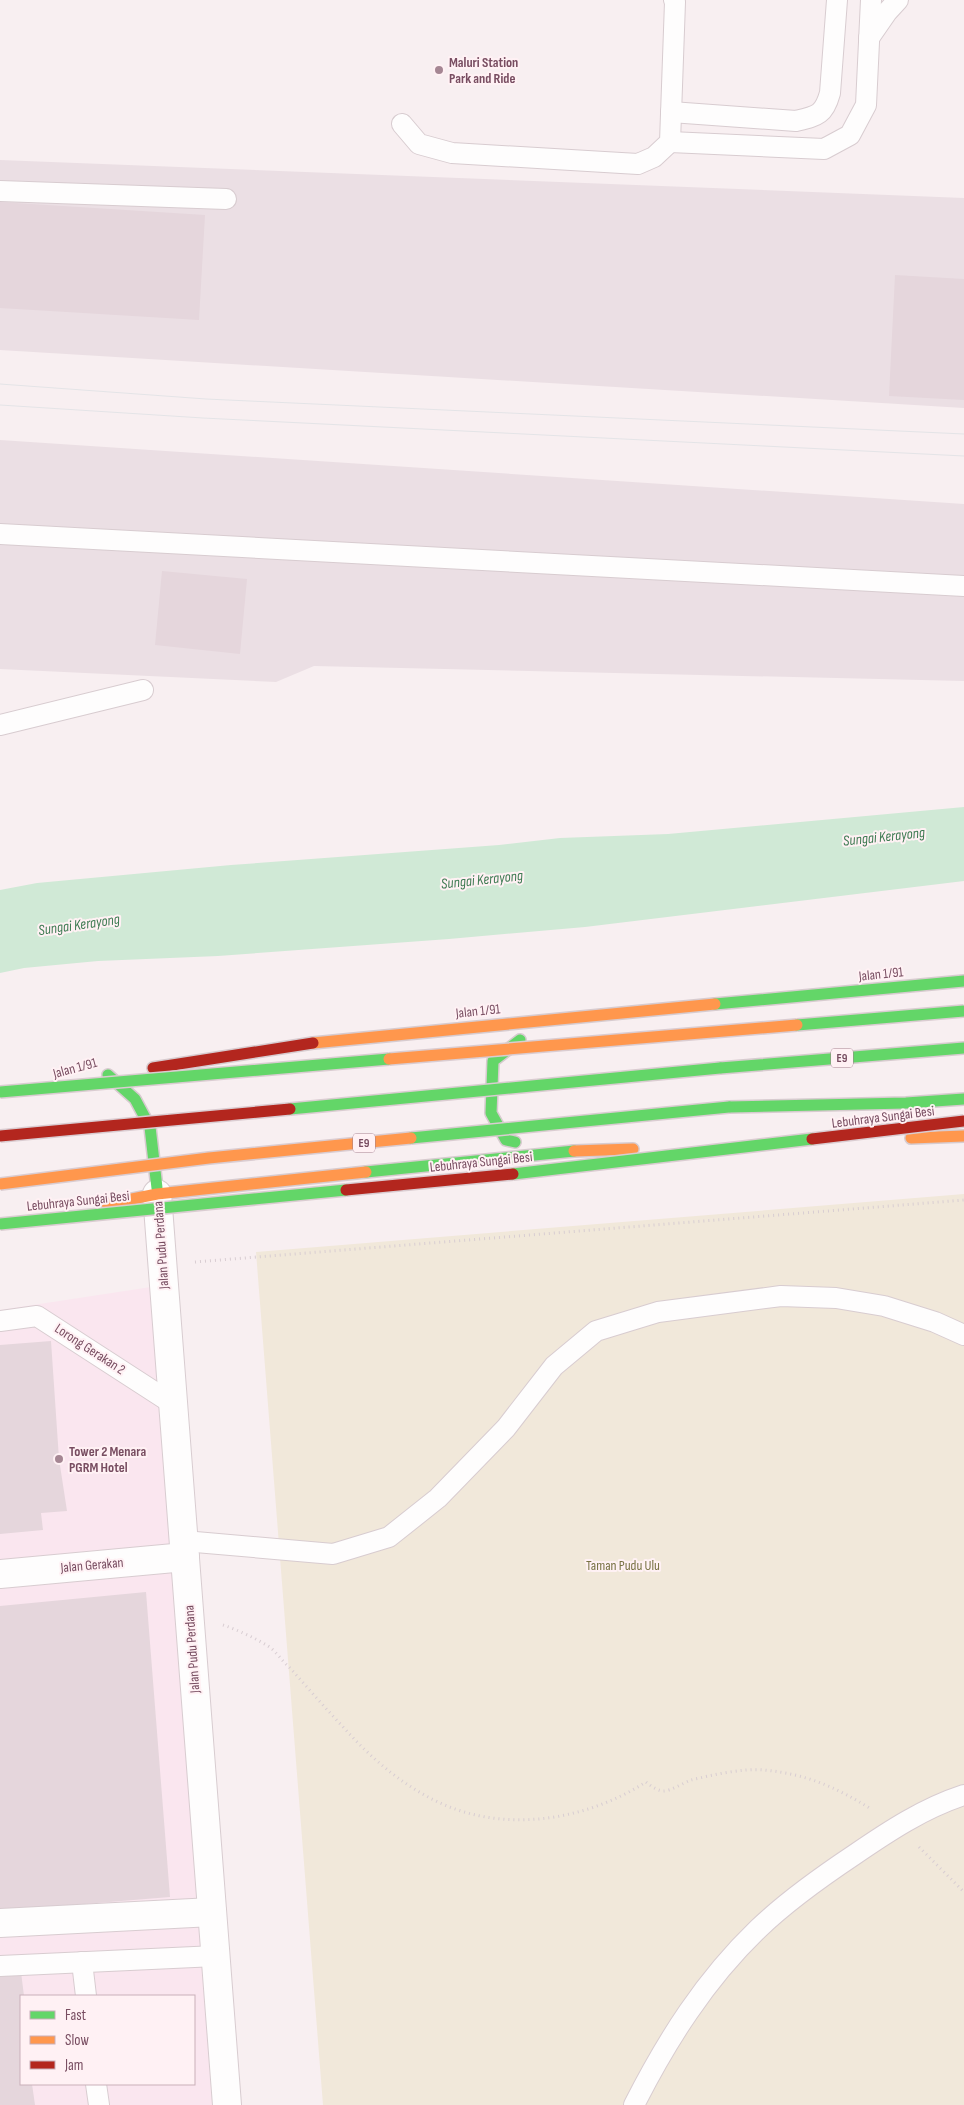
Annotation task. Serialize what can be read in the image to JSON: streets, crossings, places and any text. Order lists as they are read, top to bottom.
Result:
{
  "streets": {
    "main road": ["Jalan 1/91", "E9", "Lebuhraya Sungai Besi"],
    "street": ["Jalan Pudu Perdana", "Jalan Gerakan"],
    "lane": ["Lorong Gerakan 2"]
  },
  "crossings": [
    ["Jalan Pudu Perdana", "Lorong Gerakan 2"],
    ["Jalan Pudu Perdana", "Jalan Gerakan"]
  ],
  "water": ["Sungai Kerayong"],
  "parks": ["Taman Pudu Ulu"],
  "places": ["Maluri Station Park and Ride", "Tower 2 Menara PGRM Hotel"],
  "legend": ["Fast", "Slow", "Jam"]
}
